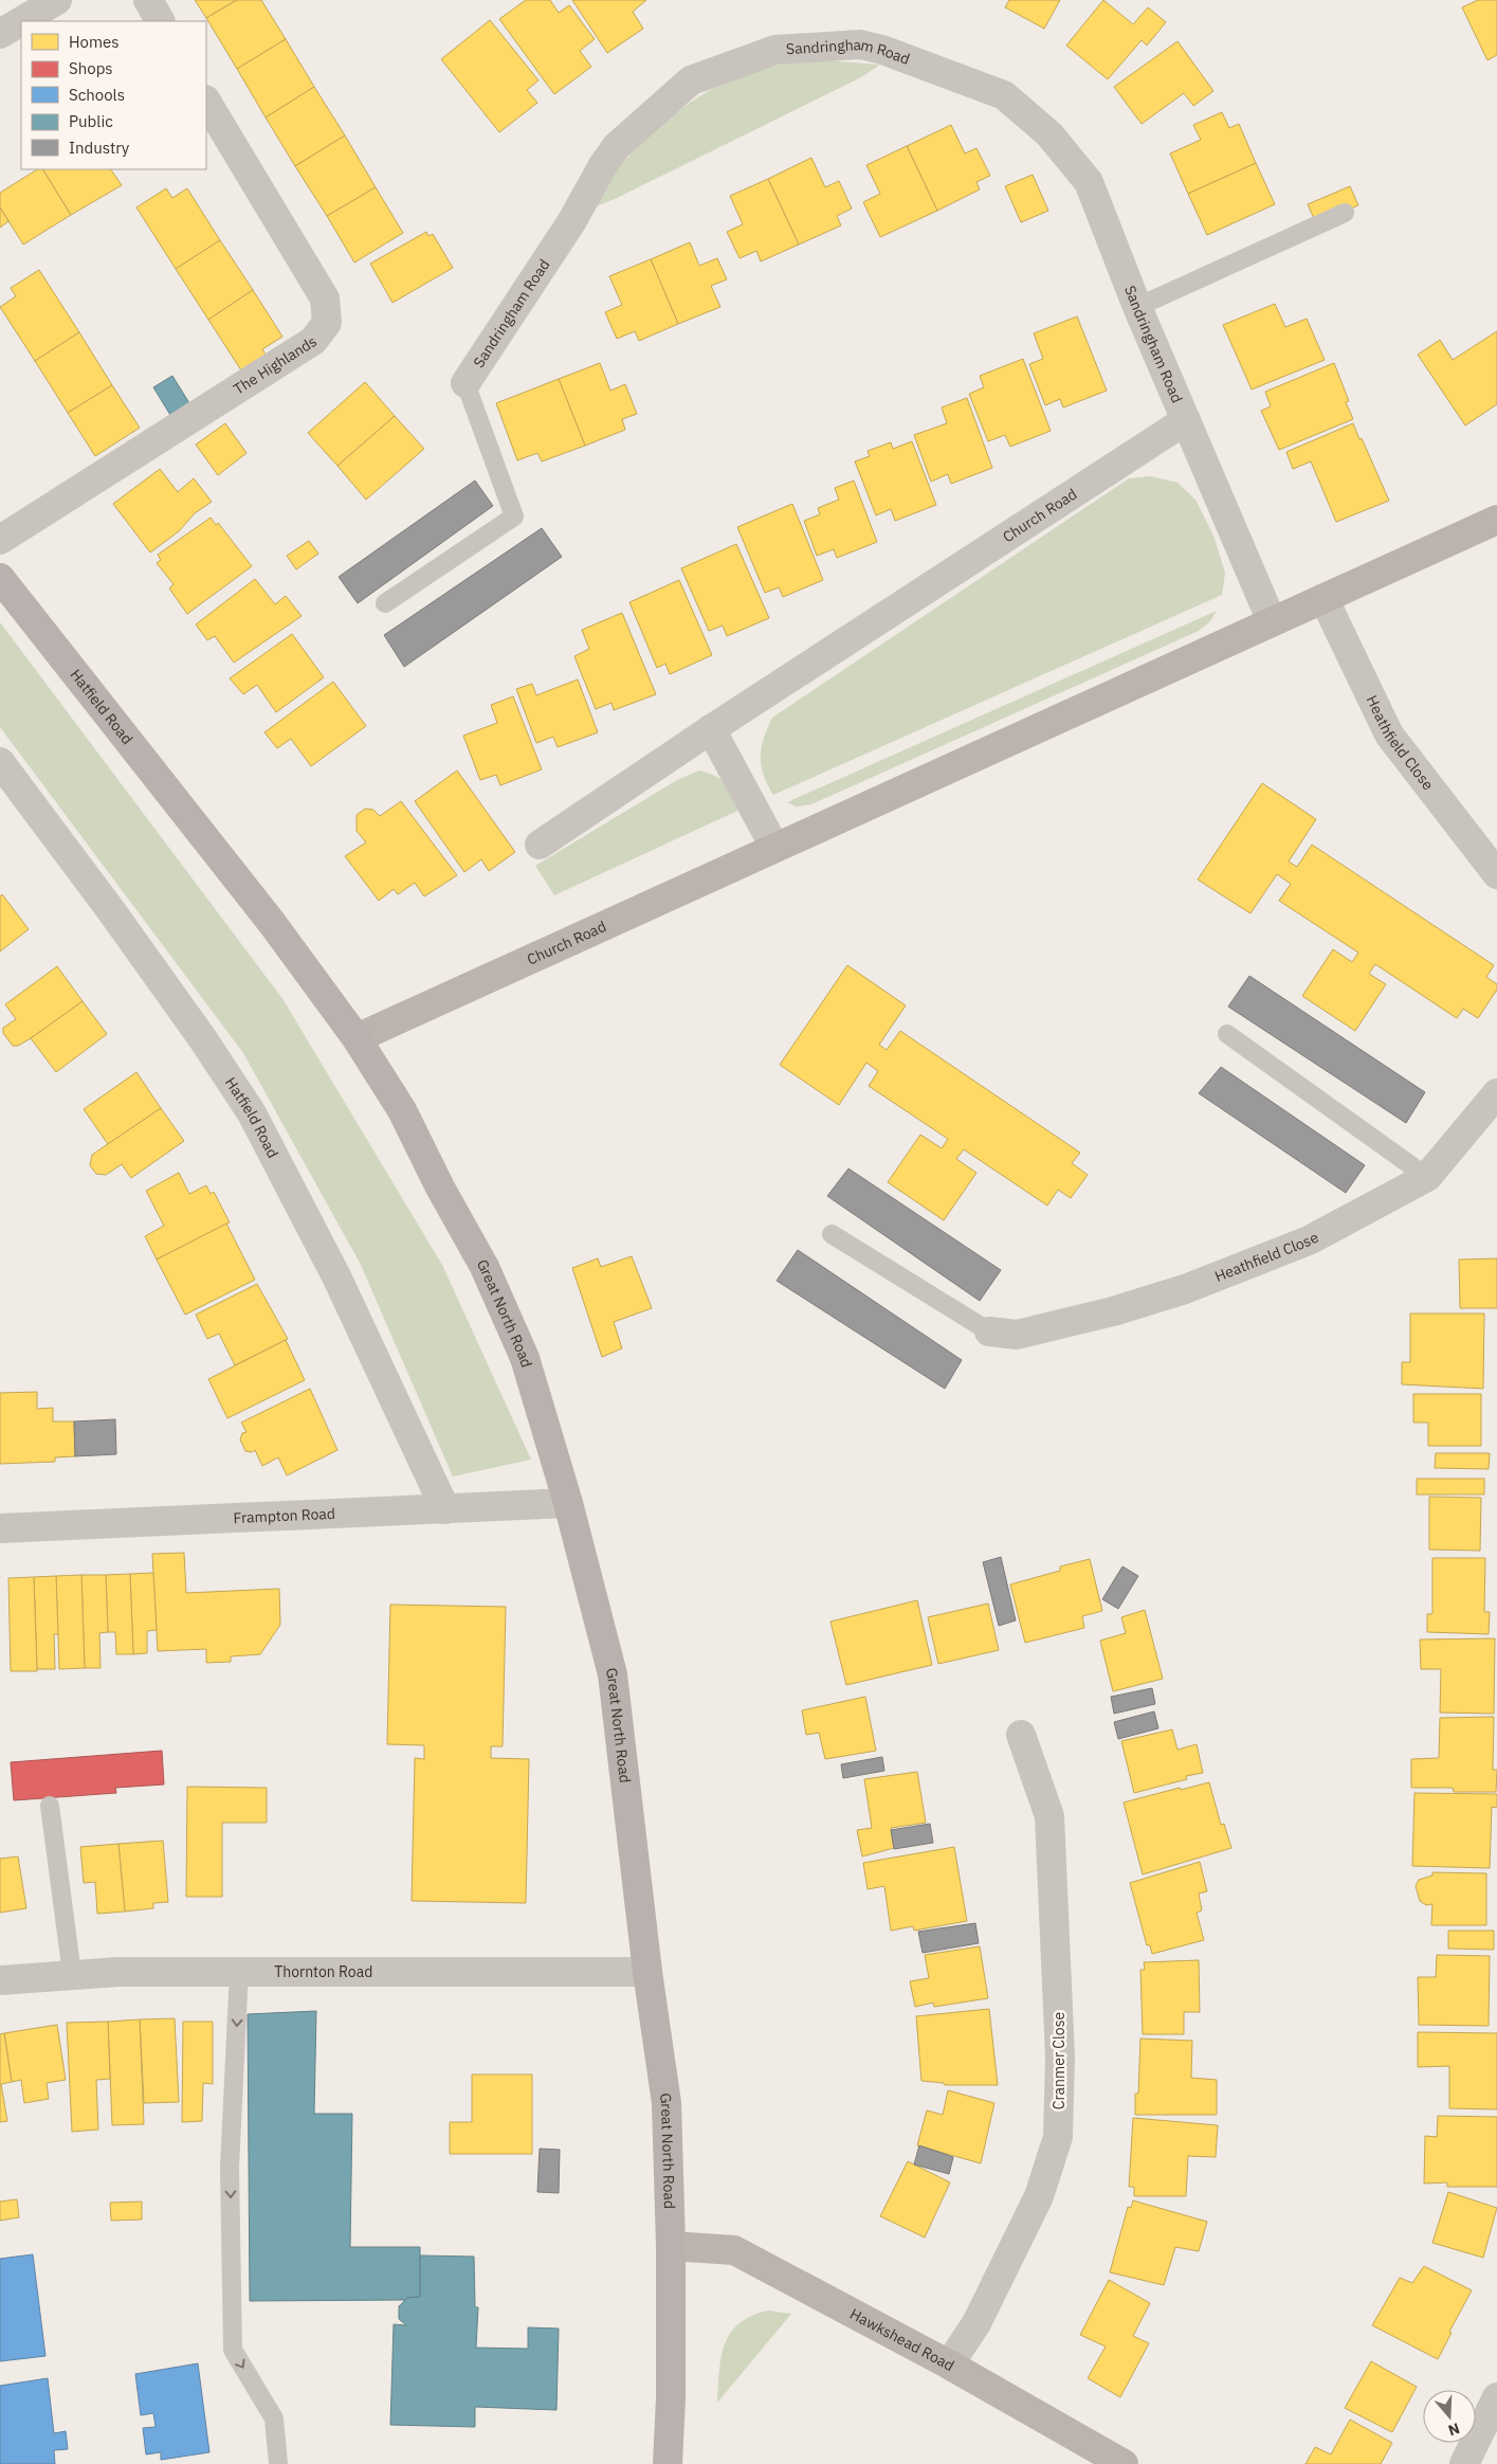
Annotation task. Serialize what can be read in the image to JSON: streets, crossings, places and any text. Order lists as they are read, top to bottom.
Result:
{
  "streets": {
    "main road": ["Hatfield Road", "Great North Road"],
    "street": [
      "Sandringham Road",
      "The Highlands",
      "Church Road",
      "Heathfield Close",
      "Frampton Road",
      "Thornton Road",
      "Cranmer Close",
      "Hawkshead Road"
    ]
  },
  "crossings": [
    ["Sandringham Road", "Church Road"],
    ["Church Road", "Hatfield Road"],
    ["Church Road", "Heathfield Close"],
    ["Church Road", "Great North Road"],
    ["Hatfield Road", "Great North Road"],
    ["Hatfield Road", "Frampton Road"],
    ["Great North Road", "Frampton Road"],
    ["Great North Road", "Thornton Road"],
    ["Great North Road", "Hawkshead Road"],
    ["Cranmer Close", "Hawkshead Road"]
  ],
  "legend": [
    "Homes",
    "Shops",
    "Schools",
    "Public",
    "Industry"
  ],
  "north": "bottom"
}
